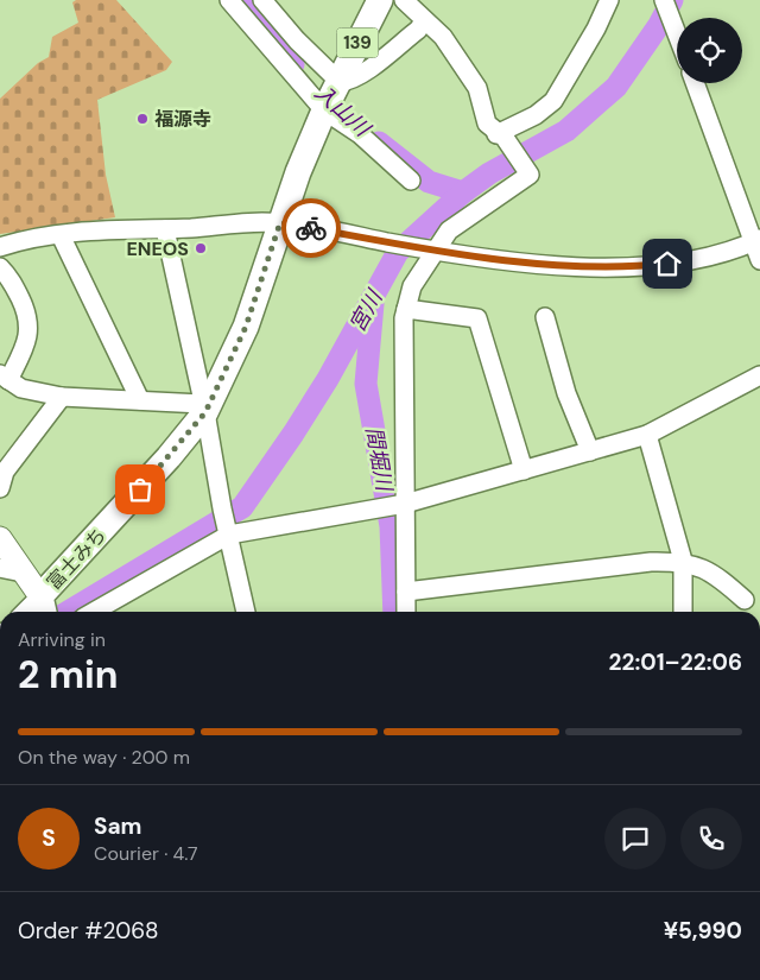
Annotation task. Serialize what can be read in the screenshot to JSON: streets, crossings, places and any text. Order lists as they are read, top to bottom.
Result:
{
  "streets": {
    "highway": ["139", "富士みち"]
  },
  "water": ["入山川", "宮川", "間堀川"],
  "places": ["福源寺", "ENEOS"],
  "page": {
    "heading": ["2 min", "Arriving in", "22:01–22:06"],
    "panel": [
      "Sam",
      "Courier · 4.7",
      "Order #2068",
      "¥5,990"
    ],
    "bar": "On the way · 200 m",
    "round": "S"
  }
}
